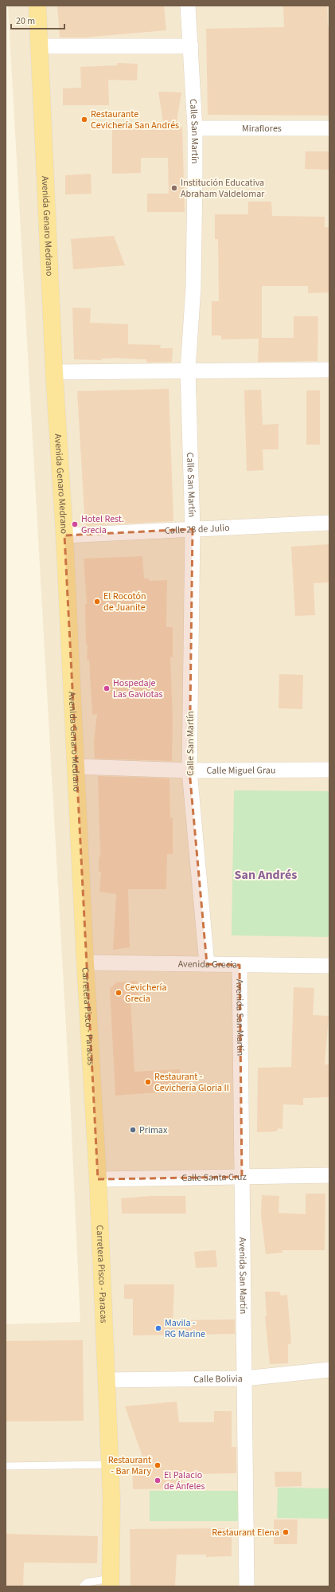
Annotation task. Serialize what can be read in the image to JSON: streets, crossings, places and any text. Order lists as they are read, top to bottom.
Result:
{
  "streets": {
    "main road": ["Avenida Genaro Medrano", "Carretera Pisco - Paracas"],
    "street": [
      "Miraflores",
      "Calle San Martín",
      "Calle 28 de Julio",
      "Calle Miguel Grau",
      "Avenida Grecia",
      "Avenida San Martín",
      "Calle Santa Cruz",
      "Calle Bolivia"
    ]
  },
  "crossings": [
    ["Miraflores", "Calle San Martín"],
    ["Calle San Martín", "Calle 28 de Julio"],
    ["Calle San Martín", "Calle Miguel Grau"],
    ["Calle San Martín", "Avenida Grecia"],
    ["Avenida Genaro Medrano", "Calle 28 de Julio"],
    ["Avenida Genaro Medrano", "Calle Miguel Grau"],
    ["Avenida Genaro Medrano", "Avenida Grecia"],
    ["Avenida Genaro Medrano", "Carretera Pisco - Paracas"],
    ["Avenida Grecia", "Carretera Pisco - Paracas"],
    ["Avenida Grecia", "Avenida San Martín"],
    ["Carretera Pisco - Paracas", "Calle Santa Cruz"],
    ["Carretera Pisco - Paracas", "Calle Bolivia"],
    ["Avenida San Martín", "Calle Santa Cruz"],
    ["Avenida San Martín", "Calle Bolivia"]
  ],
  "districts": ["San Andrés"],
  "places": [
    "Restaurante Cevichería San Andrés",
    "Institución Educativa Abraham Valdelomar",
    "Hotel Rest. Grecia",
    "El Rocotón de Juanite",
    "Hospedaje Las Gaviotas",
    "Cevichería Grecia",
    "Restaurant - Cevichería Gloria II",
    "Primax",
    "Mavila - RG Marine",
    "Restaurant - Bar Mary",
    "El Palacio de Ánfeles",
    "Restaurant Elena"
  ],
  "scale_bar": "20 m"
}
